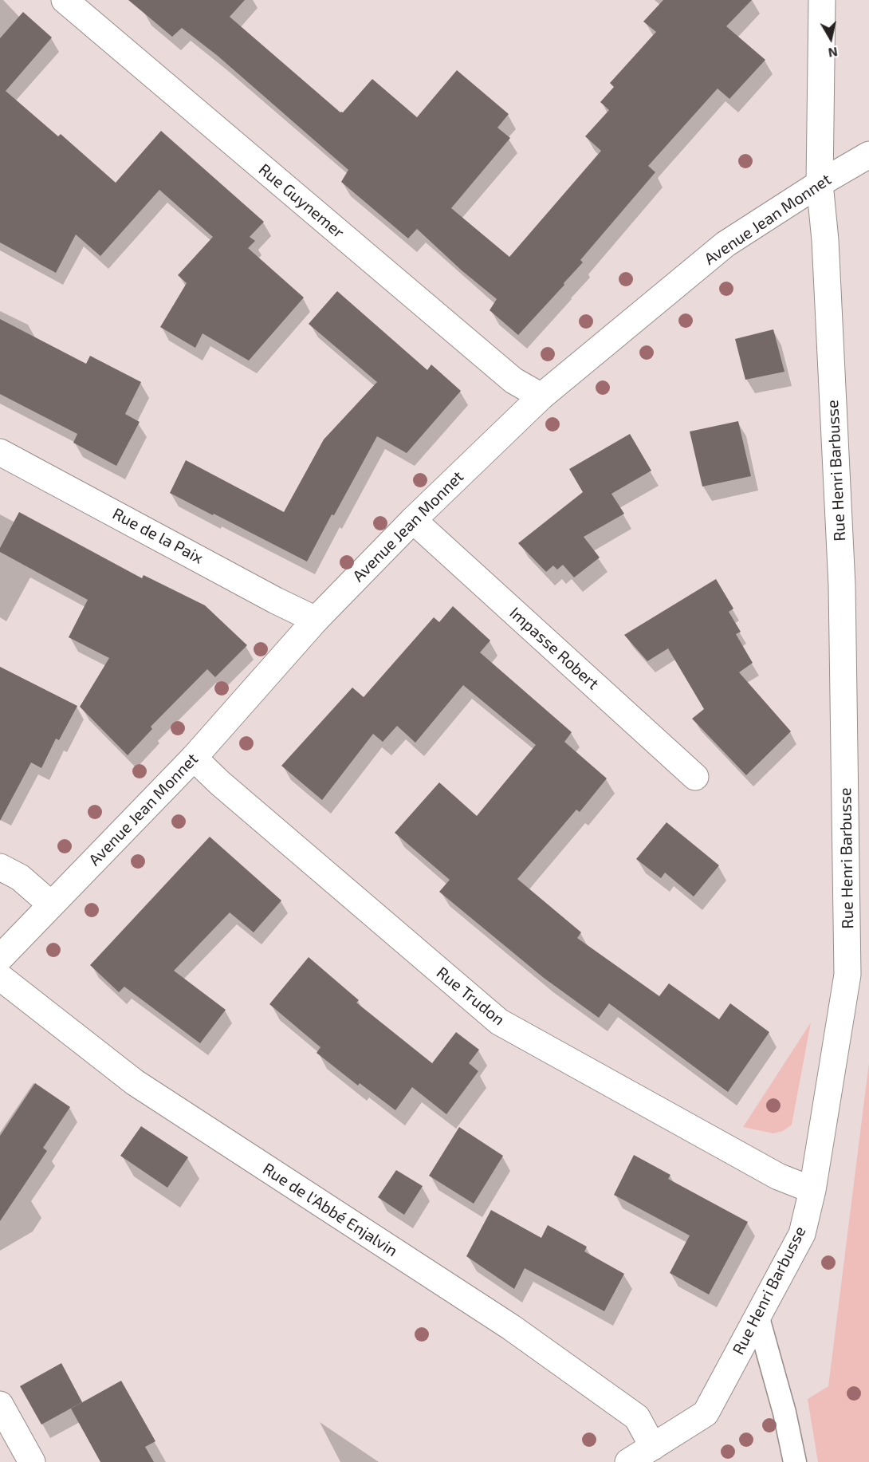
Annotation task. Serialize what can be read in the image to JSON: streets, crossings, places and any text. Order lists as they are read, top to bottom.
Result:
{
  "streets": {
    "street": [
      "Rue Guynemer",
      "Avenue Jean Monnet",
      "Rue Henri Barbusse",
      "Rue de la Paix",
      "Impasse Robert",
      "Rue Trudon",
      "Rue de l'Abbé Enjalvin"
    ]
  },
  "crossings": [
    ["Rue Guynemer", "Avenue Jean Monnet"],
    ["Avenue Jean Monnet", "Rue Henri Barbusse"],
    ["Avenue Jean Monnet", "Rue de la Paix"],
    ["Avenue Jean Monnet", "Impasse Robert"],
    ["Avenue Jean Monnet", "Rue Trudon"],
    ["Rue Henri Barbusse", "Rue Trudon"],
    ["Rue Henri Barbusse", "Rue de l'Abbé Enjalvin"]
  ],
  "north": "bottom"
}
